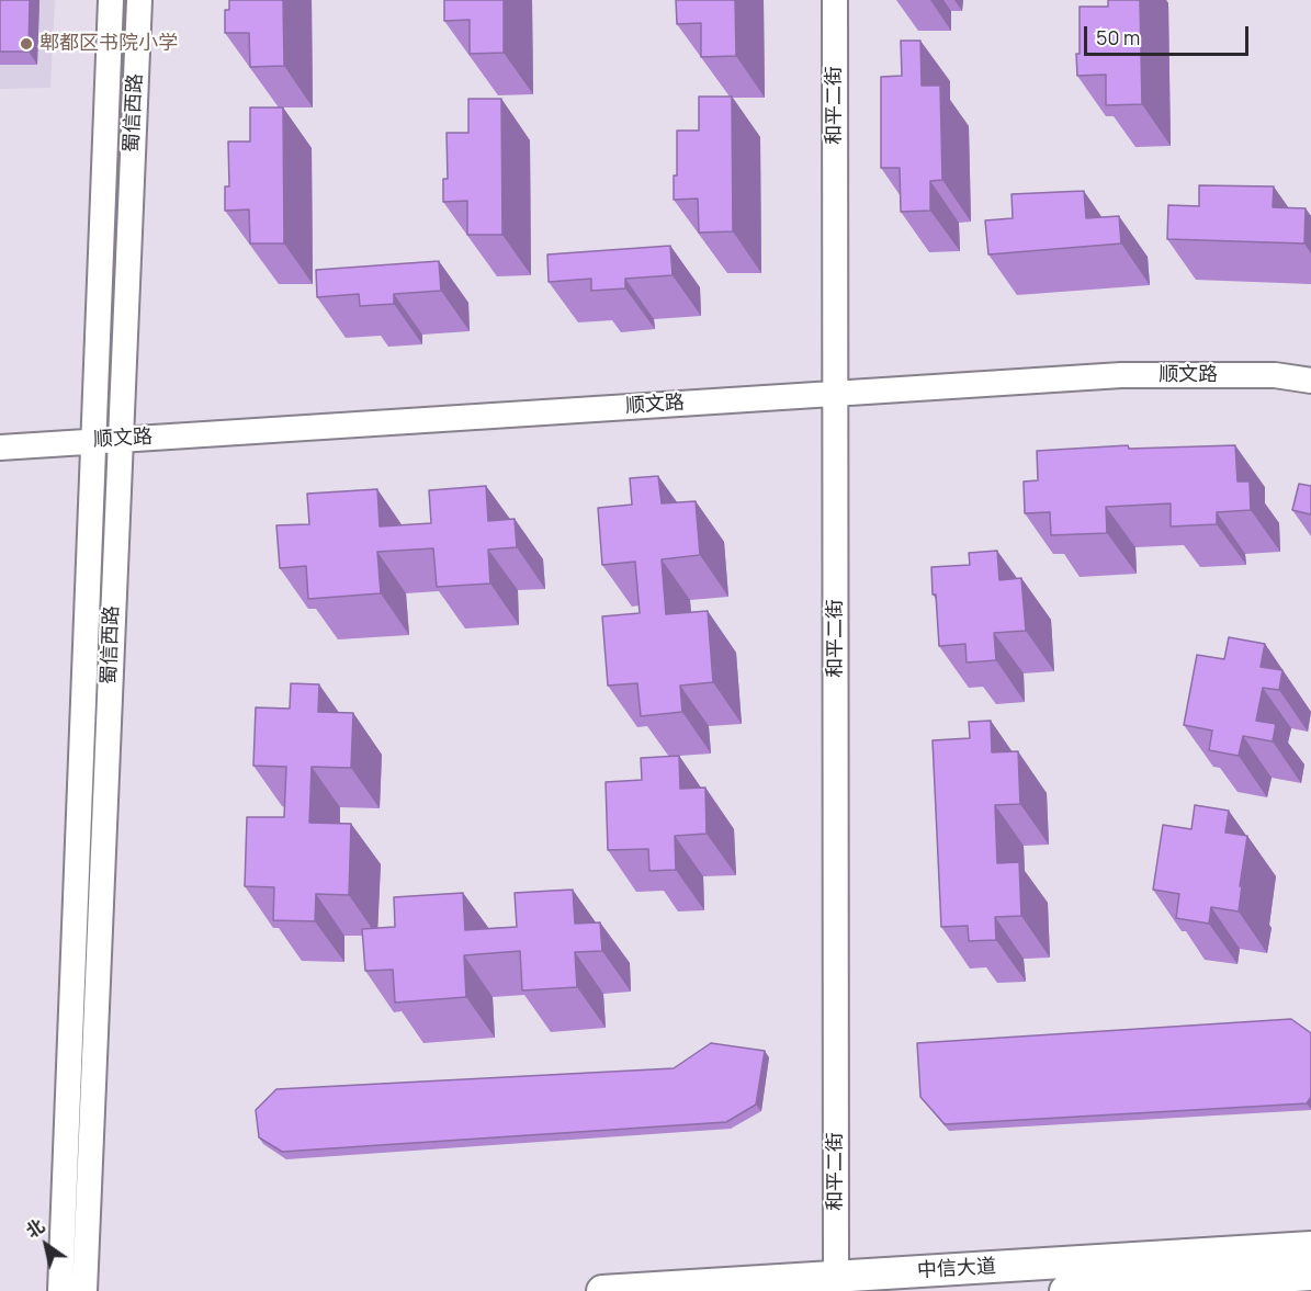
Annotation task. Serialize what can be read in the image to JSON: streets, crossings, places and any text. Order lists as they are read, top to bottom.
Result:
{
  "streets": {
    "main road": ["中信大道"],
    "street": ["和平二街", "蜀信西路", "顺文路"]
  },
  "crossings": [
    ["和平二街", "顺文路"],
    ["和平二街", "中信大道"],
    ["蜀信西路", "顺文路"]
  ],
  "places": ["郫都区书院小学"],
  "scale_bar": "50 m",
  "north": "top left"
}
